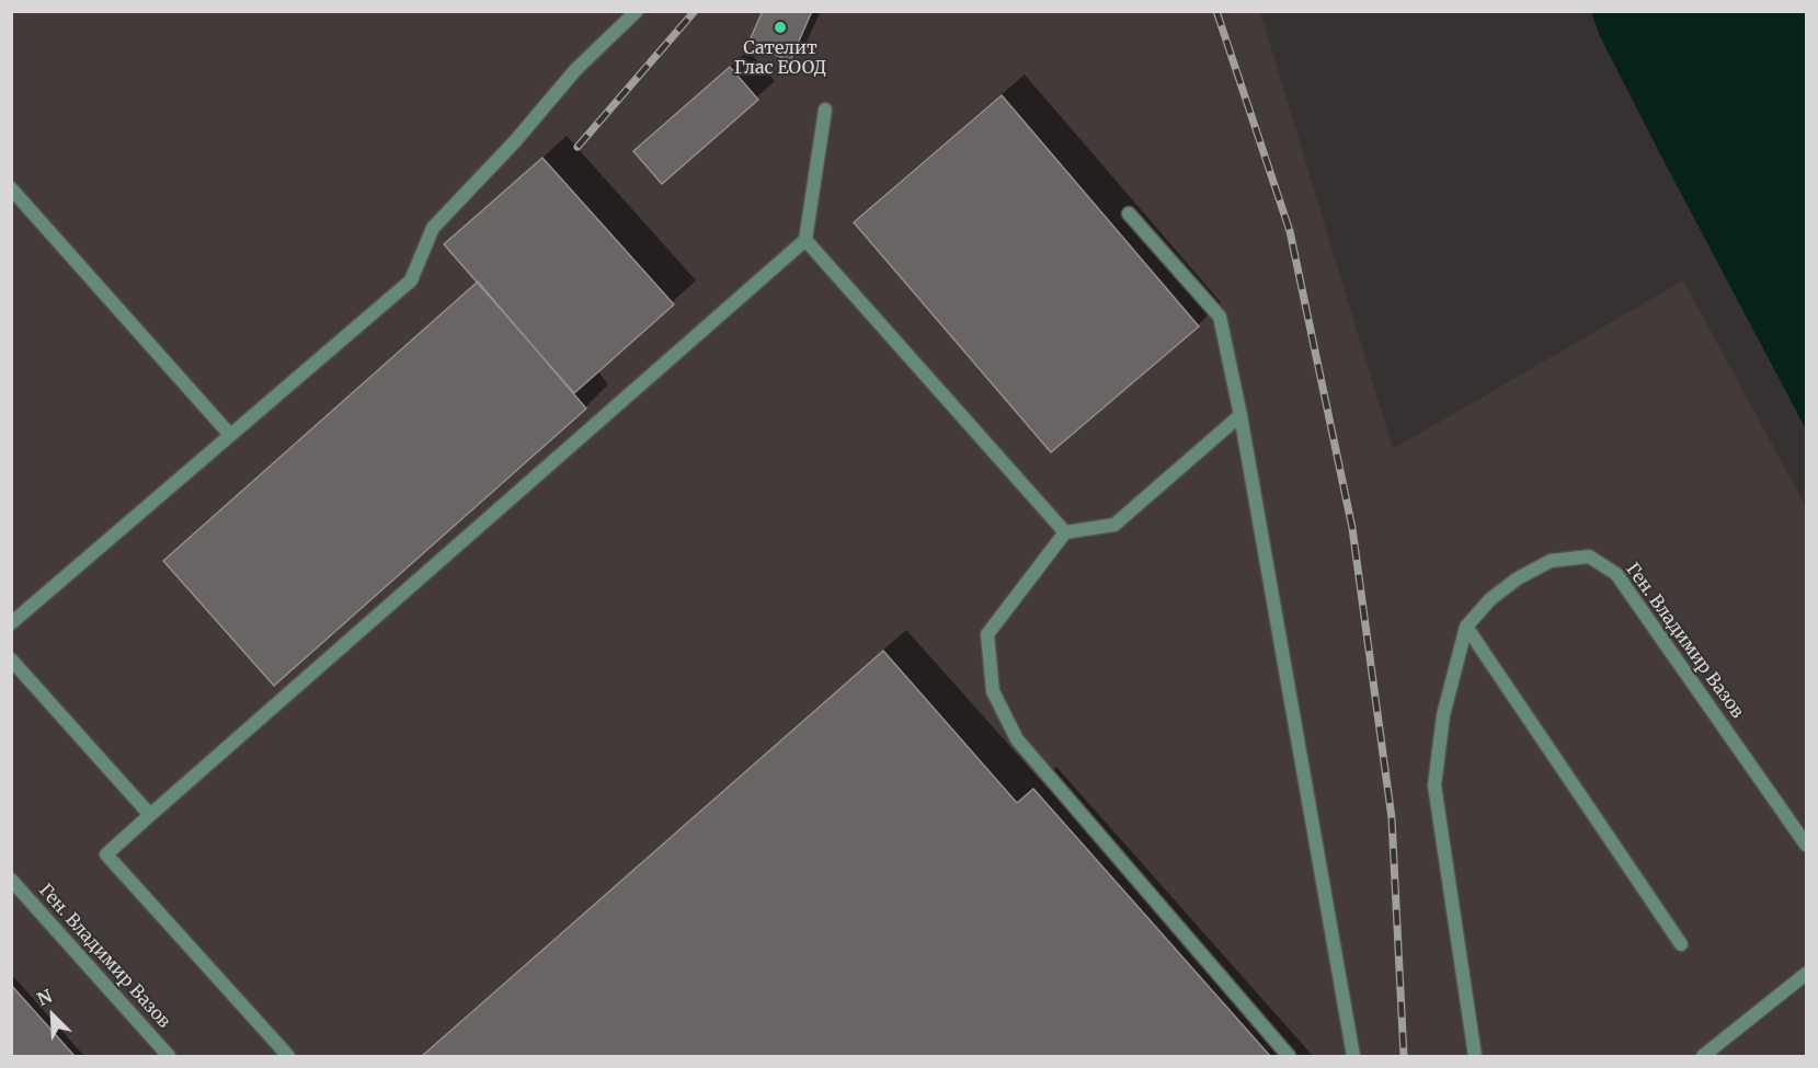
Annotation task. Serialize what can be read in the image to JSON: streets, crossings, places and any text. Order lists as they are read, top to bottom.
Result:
{
  "streets": {
    "street": ["Ген. Владимир Вазов"]
  },
  "places": ["Сателит Глас ЕООД"],
  "north": "top left"
}
